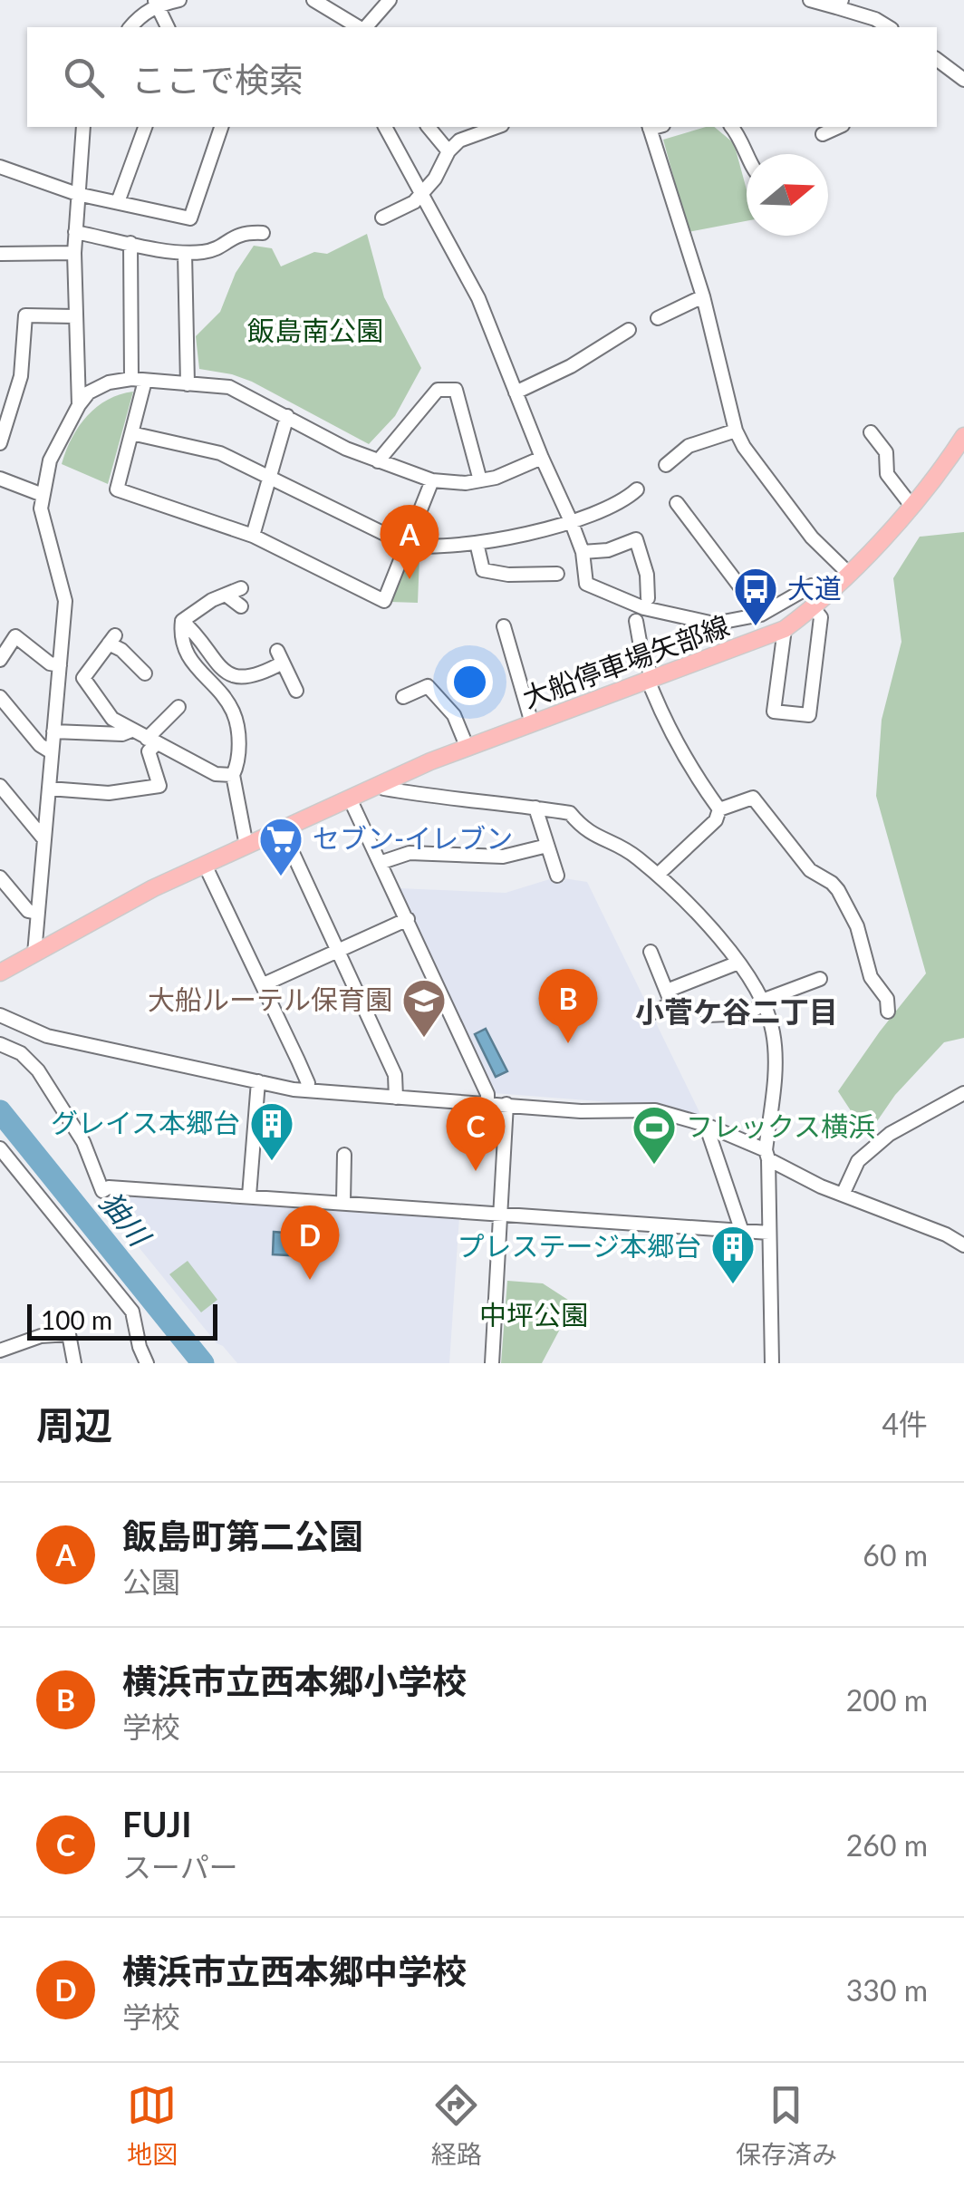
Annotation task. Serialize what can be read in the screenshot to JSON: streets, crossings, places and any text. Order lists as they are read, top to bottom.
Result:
{
  "streets": {
    "main road": ["大船停車場矢部線"]
  },
  "districts": ["小菅ケ谷二丁目"],
  "water": ["㹨川"],
  "parks": ["飯島南公園", "中坪公園"],
  "places": {
    "bus stop": ["大道"],
    "supermarket": ["セブン-イレブン"],
    "school or university": ["大船ルーテル保育園"],
    "building": ["グレイス本郷台", "プレステージ本郷台"],
    "sports": ["フレックス横浜"]
  },
  "scale_bar": "100 m",
  "north": "right",
  "page": {
    "search": "ここで検索",
    "pins": [
      "A",
      "B",
      "C",
      "D"
    ],
    "scale": "100 m",
    "heading": ["周辺", "4件"],
    "list": [
      {
        "mark": "A",
        "name": "飯島町第二公園",
        "note": "公園",
        "value": "60 m"
      },
      {
        "mark": "B",
        "name": "横浜市立西本郷小学校",
        "note": "学校",
        "value": "200 m"
      },
      {
        "mark": "C",
        "name": "FUJI",
        "note": "スーパー",
        "value": "260 m"
      },
      {
        "mark": "D",
        "name": "横浜市立西本郷中学校",
        "note": "学校",
        "value": "330 m"
      }
    ],
    "nav": ["地図", "経路", "保存済み"]
  }
}
